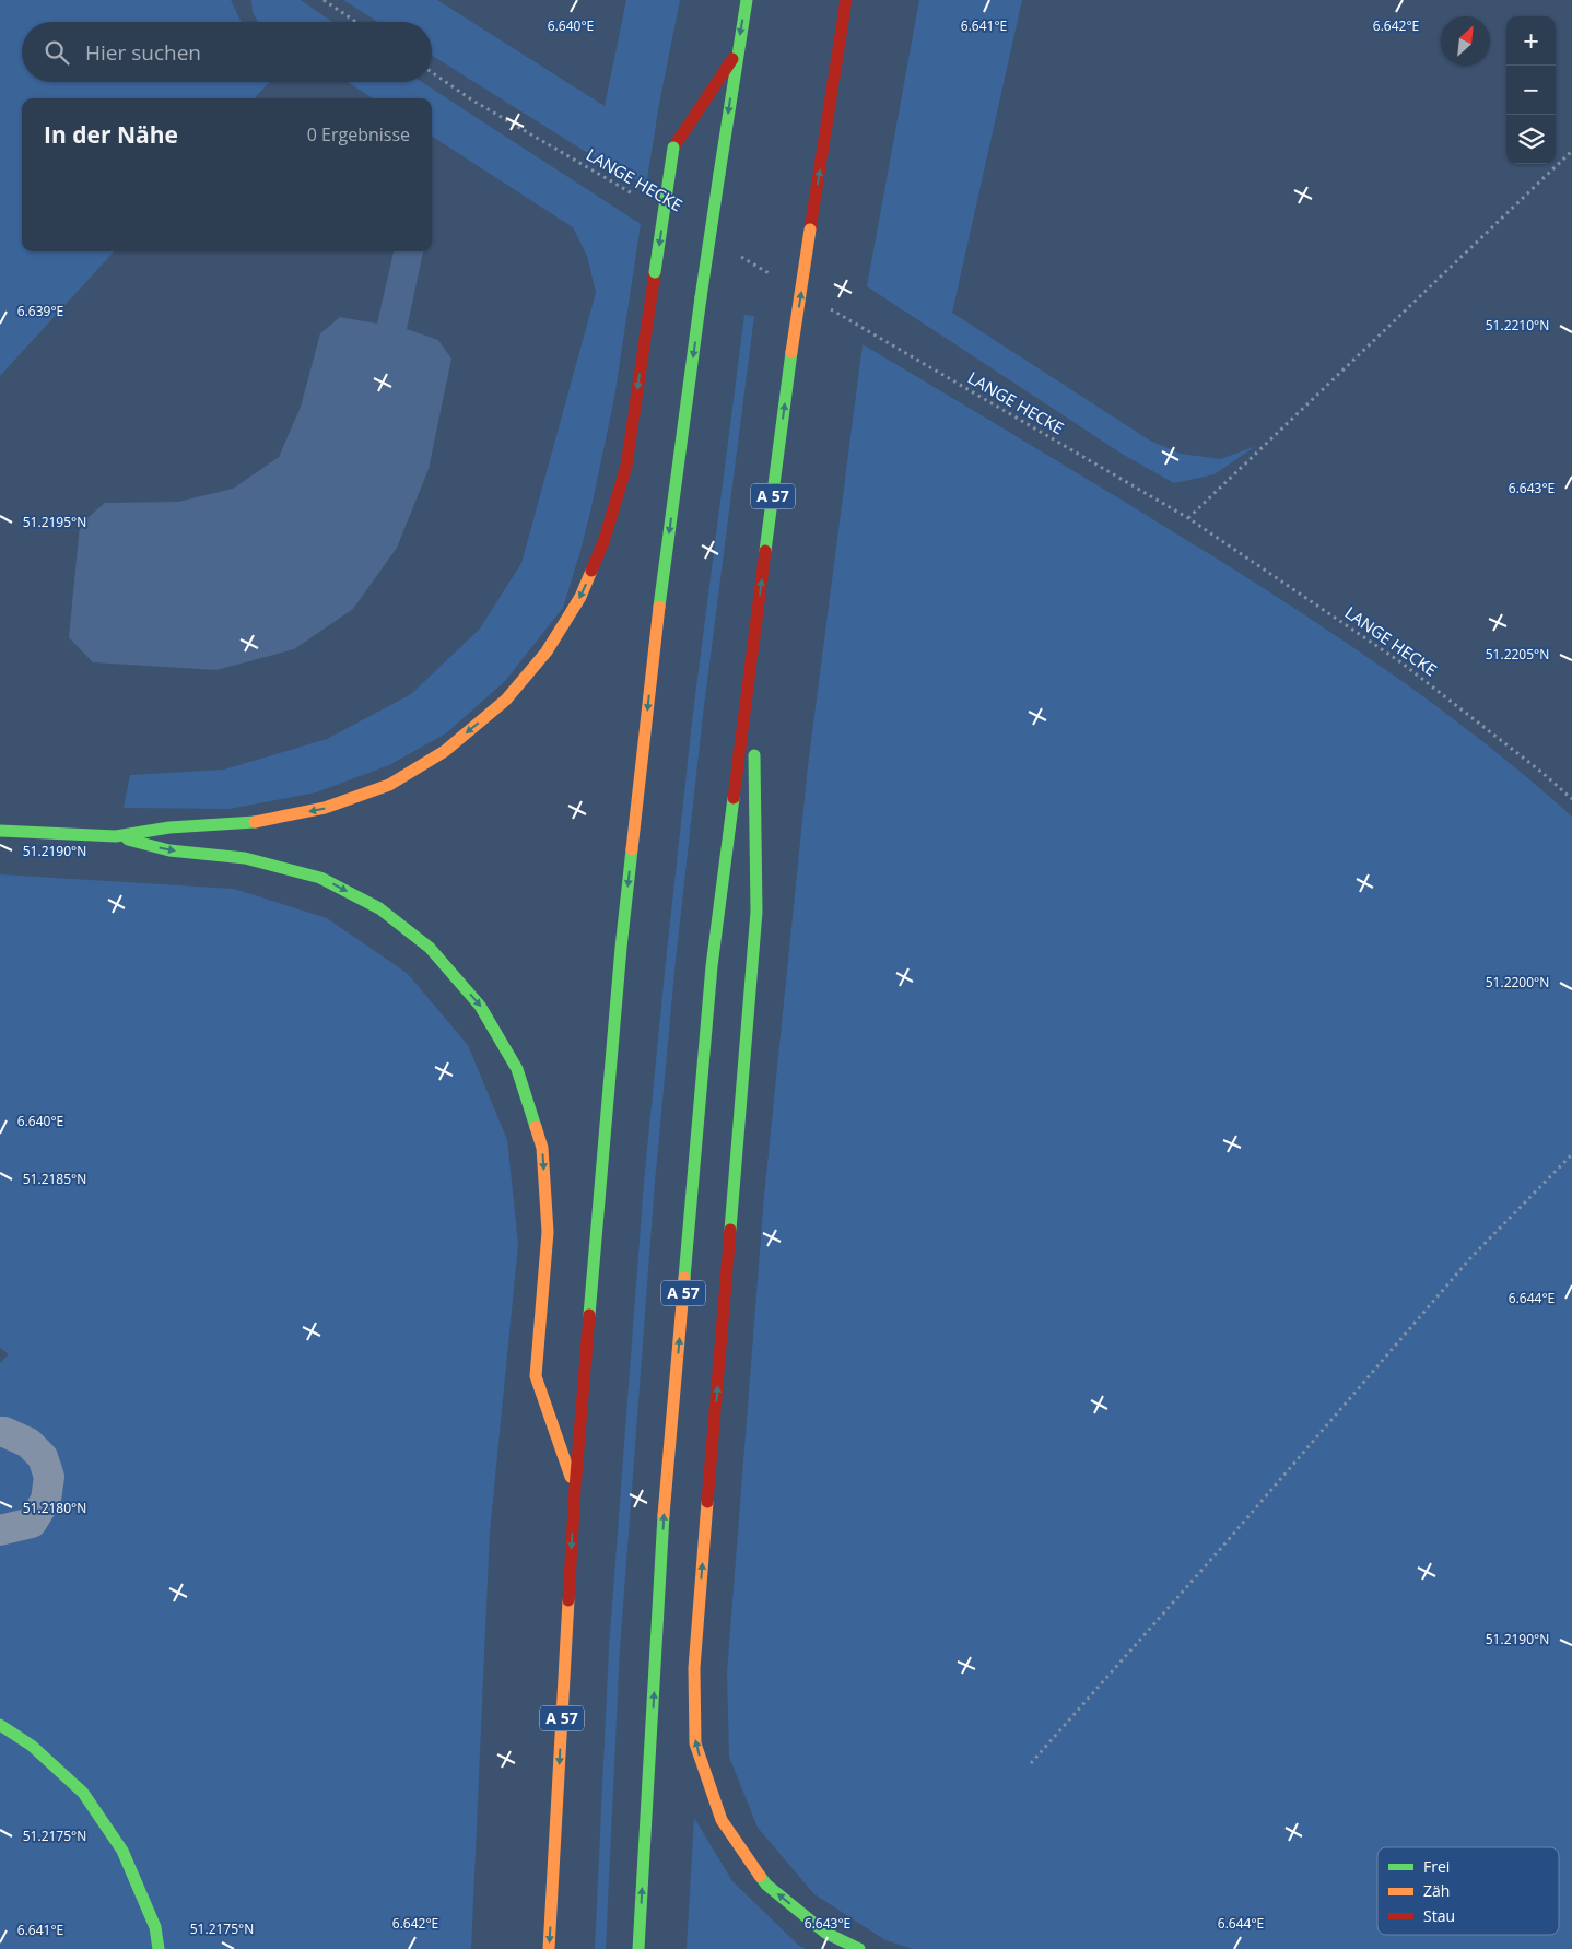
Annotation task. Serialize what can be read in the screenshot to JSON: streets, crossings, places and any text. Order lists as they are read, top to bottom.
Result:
{
  "streets": {
    "main road": ["A 57"],
    "path": ["LANGE HECKE"]
  },
  "legend": ["Frei", "Zäh", "Stau"],
  "north": "top right",
  "page": {
    "map_buttons": ["+", "−"],
    "search": "Hier suchen",
    "heading": ["In der Nähe", "0 Ergebnisse"]
  },
  "coordinates": [
    "6.640°E",
    "6.641°E",
    "6.642°E",
    "6.639°E",
    "51.2210°N",
    "6.643°E",
    "51.2195°N",
    "51.2205°N",
    "51.2190°N",
    "51.2200°N",
    "51.2185°N",
    "6.644°E",
    "51.2180°N",
    "51.2175°N"
  ]
}
